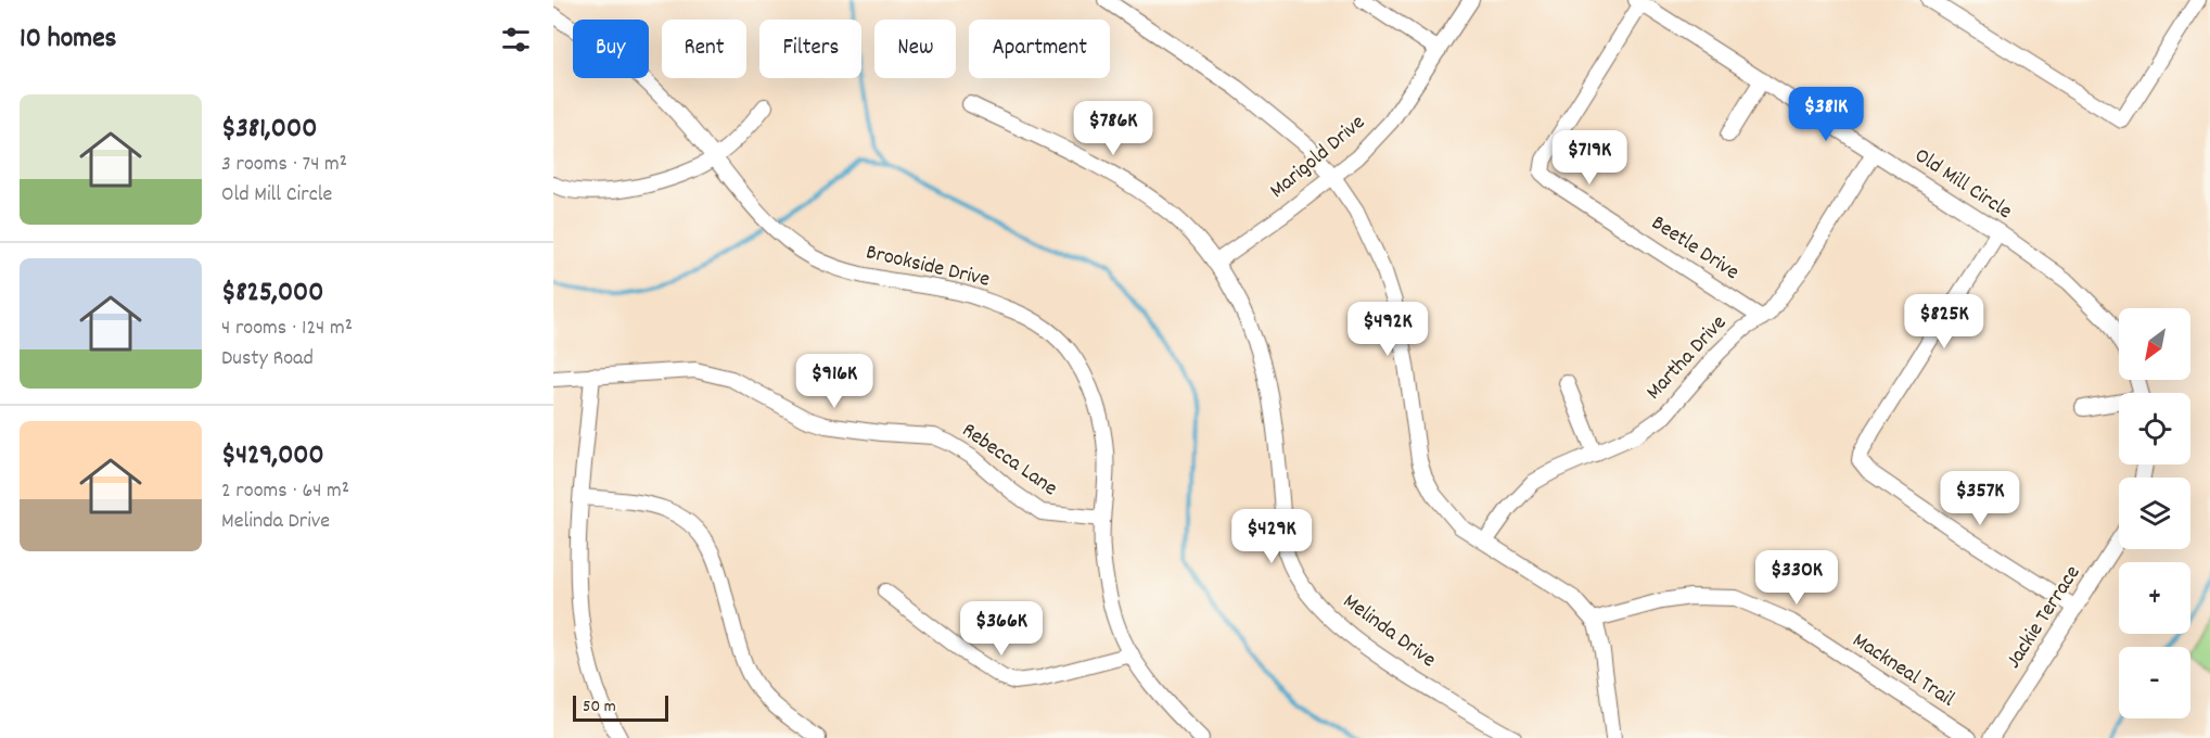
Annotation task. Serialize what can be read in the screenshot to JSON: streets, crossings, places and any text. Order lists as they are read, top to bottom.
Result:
{
  "streets": {
    "street": [
      "Marigold Drive",
      "Old Mill Circle",
      "Beetle Drive",
      "Brookside Drive",
      "Martha Drive",
      "Rebecca Lane",
      "Jackie Terrace",
      "Melinda Drive",
      "Mackneal Trail"
    ]
  },
  "crossings": [
    ["Marigold Drive", "Melinda Drive"],
    ["Old Mill Circle", "Beetle Drive"],
    ["Old Mill Circle", "Martha Drive"],
    ["Beetle Drive", "Martha Drive"],
    ["Brookside Drive", "Rebecca Lane"]
  ],
  "scale_bar": "50 m",
  "north": "bottom left",
  "page": {
    "heading": "10 homes",
    "chip": [
      "Buy",
      "Rent",
      "Filters",
      "New",
      "Apartment"
    ],
    "list": [
      {
        "name": "$381,000",
        "note": "3 rooms · 74 m² · Old Mill Circle"
      },
      {
        "name": "$825,000",
        "note": "4 rooms · 124 m² · Dusty Road"
      },
      {
        "name": "$429,000",
        "note": "2 rooms · 64 m² · Melinda Drive"
      }
    ],
    "price": [
      "$381K",
      "$786K",
      "$719K",
      "$825K",
      "$492K",
      "$916K",
      "$357K",
      "$429K",
      "$330K",
      "$366K"
    ],
    "map_buttons": ["+", "−"],
    "scale": "50 m"
  }
}
